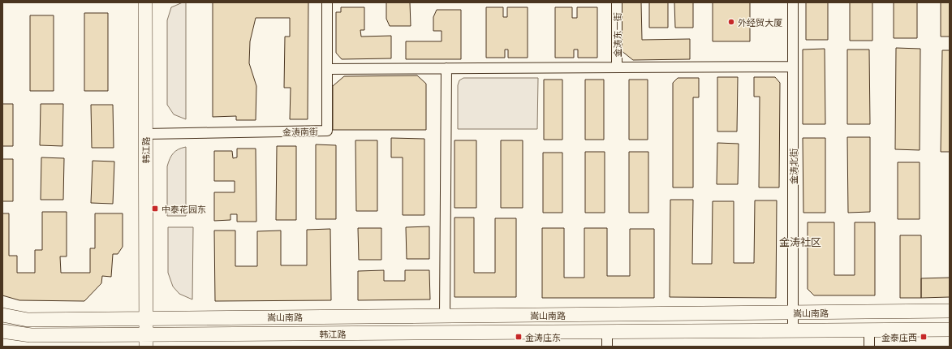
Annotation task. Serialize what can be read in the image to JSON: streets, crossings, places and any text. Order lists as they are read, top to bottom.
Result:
{
  "streets": {
    "street": [
      "金涛东一街",
      "金涛南街",
      "韩江路",
      "金涛北街",
      "嵩山南路"
    ]
  },
  "crossings": [
    ["金涛南街", "韩江路"],
    ["韩江路", "嵩山南路"],
    ["金涛北街", "嵩山南路"]
  ],
  "districts": ["金涛社区"],
  "places": {
    "other": ["外经贸大厦"],
    "transit": ["中泰花园东", "金涛庄东", "金泰庄西"]
  }
}
